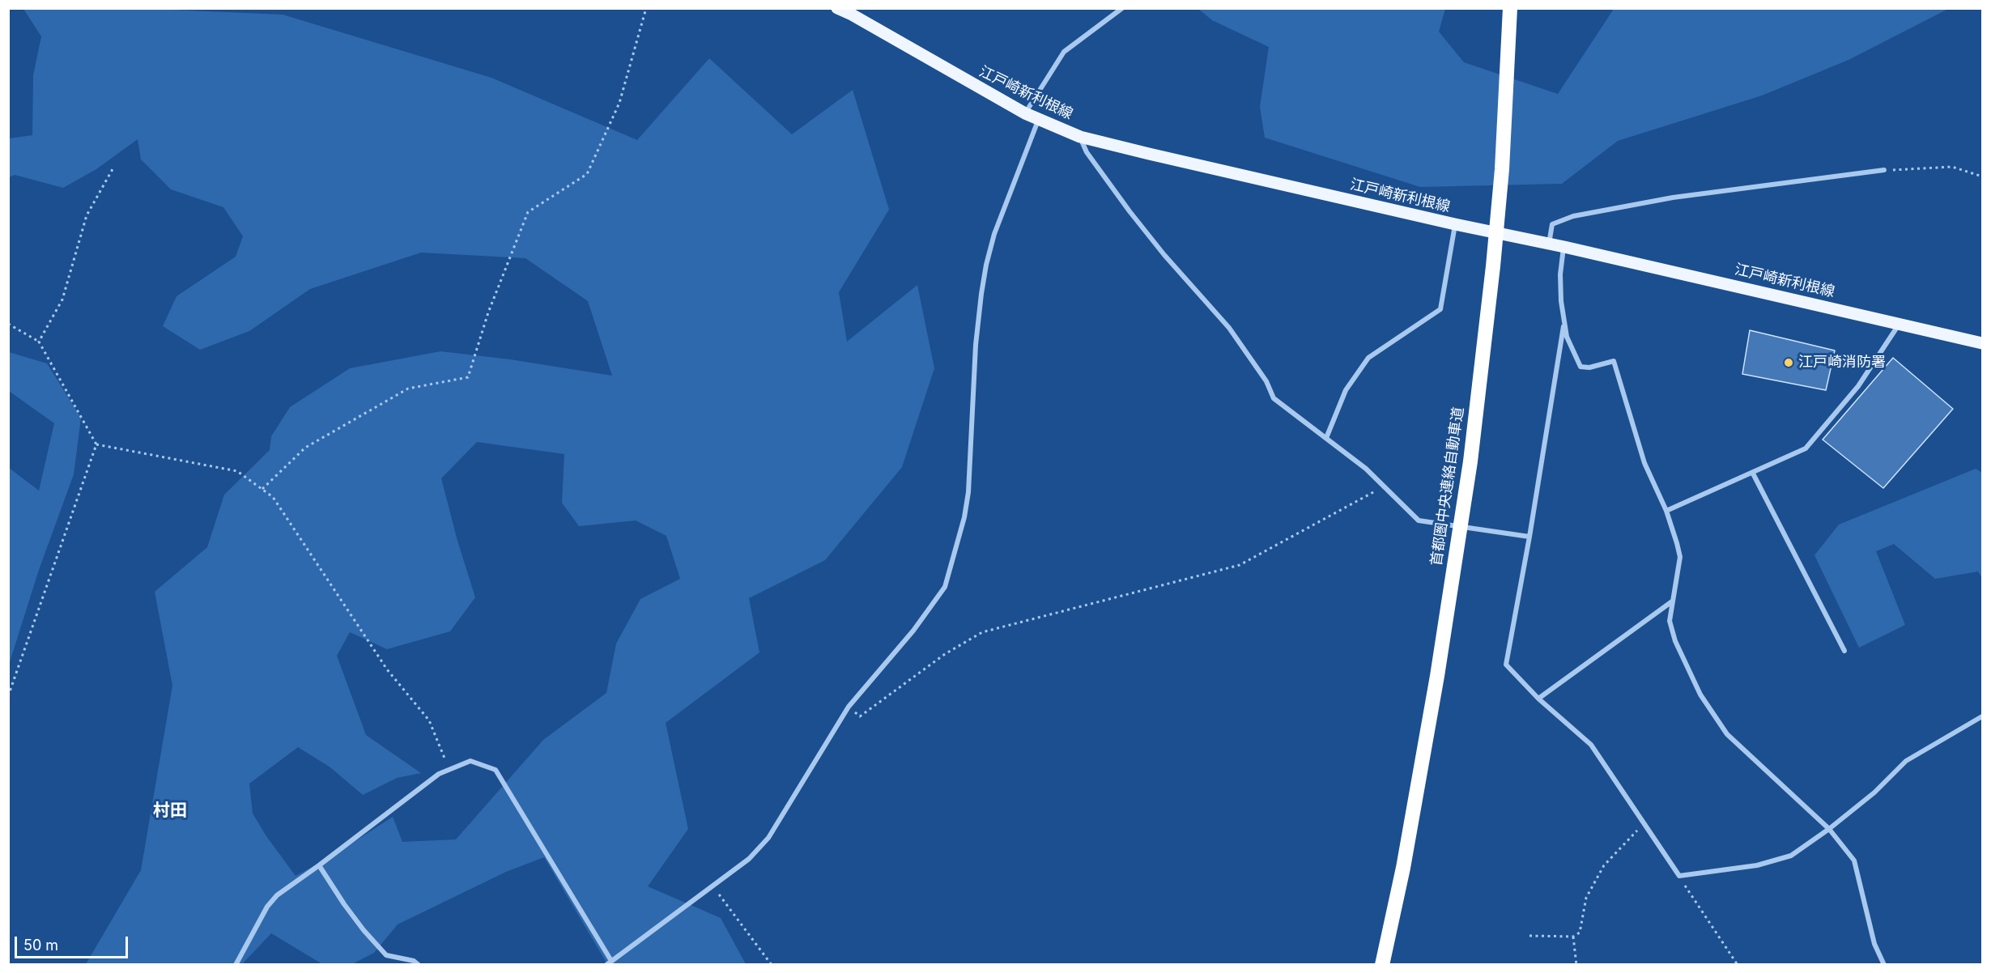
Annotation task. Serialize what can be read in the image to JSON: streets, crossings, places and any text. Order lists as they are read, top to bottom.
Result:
{
  "streets": {
    "highway": ["首都圏中央連絡自動車道"],
    "main road": ["江戸崎新利根線"]
  },
  "districts": ["村田"],
  "places": ["江戸崎消防署"],
  "scale_bar": "50 m"
}
